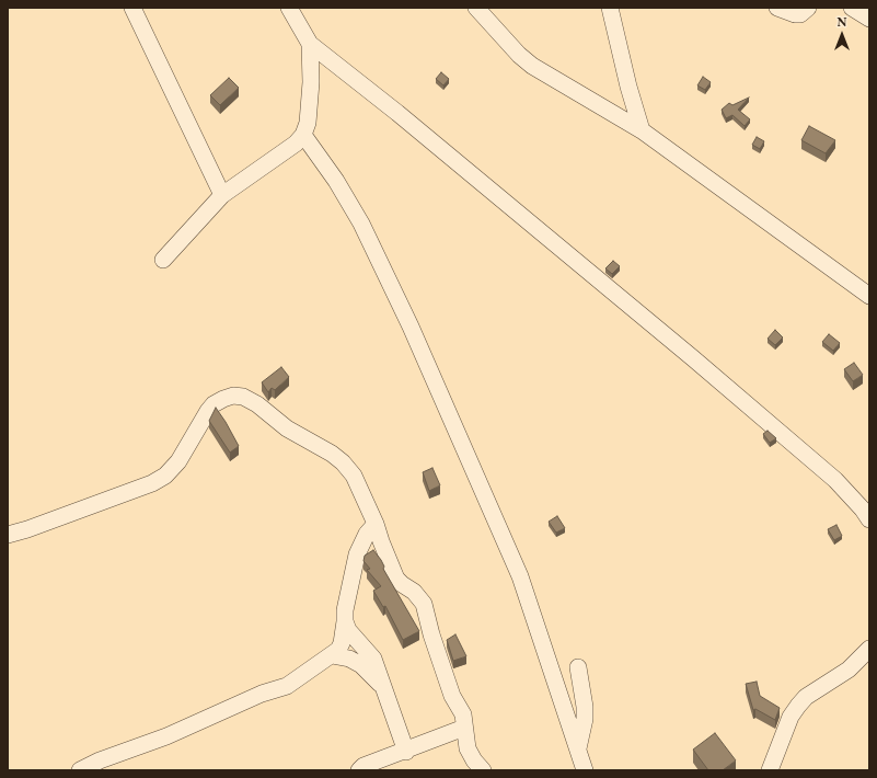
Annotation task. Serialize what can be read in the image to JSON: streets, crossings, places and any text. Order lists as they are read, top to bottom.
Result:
{
  "north": "top"
}
